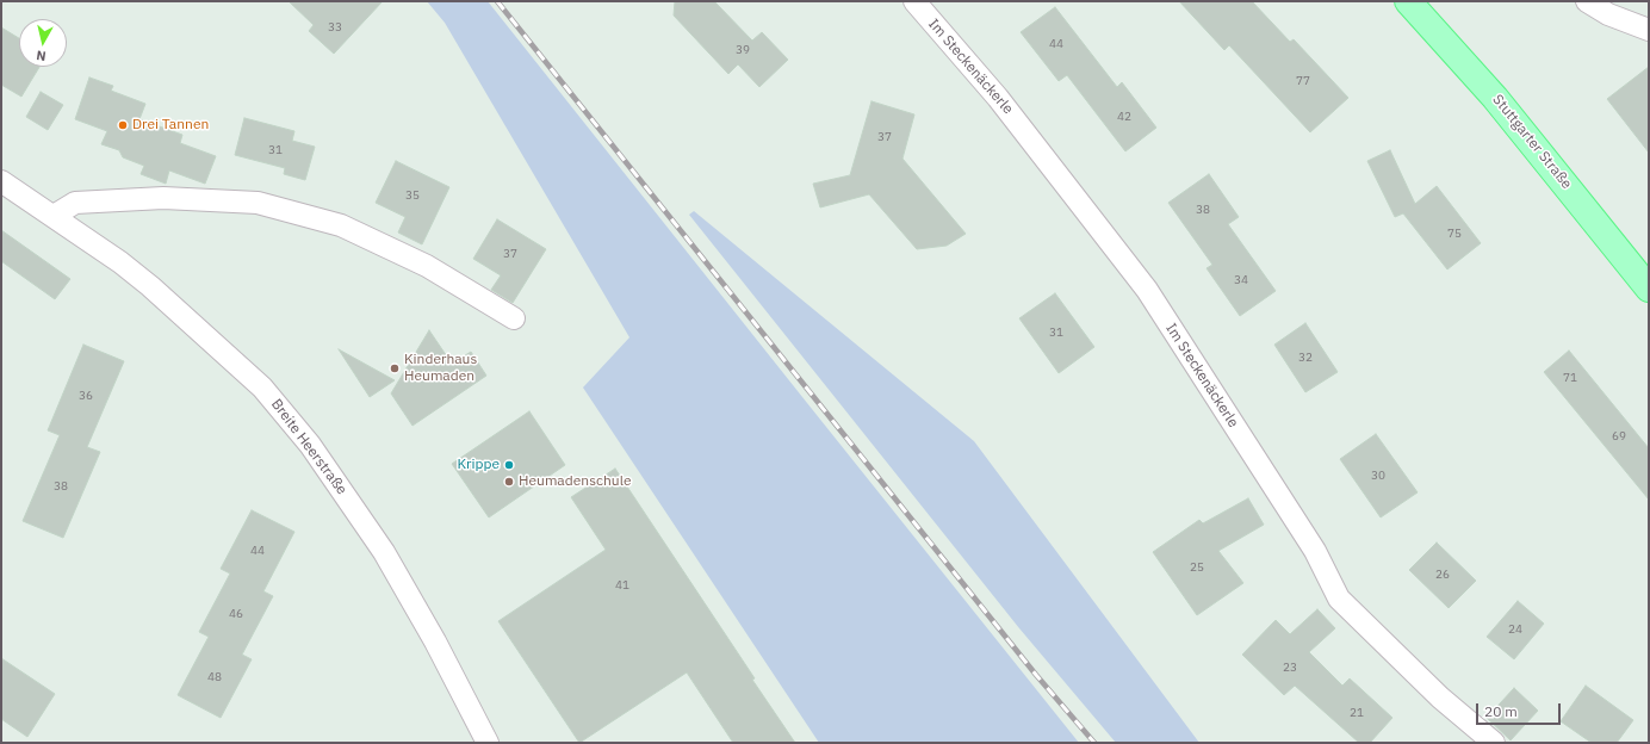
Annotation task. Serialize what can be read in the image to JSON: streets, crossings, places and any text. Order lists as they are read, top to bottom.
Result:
{
  "streets": {
    "main road": ["Stuttgarter Straße"],
    "street": ["Im Steckenäckerle", "Breite Heerstraße"]
  },
  "places": [
    "Drei Tannen",
    "Kinderhaus Heumaden",
    "Krippe",
    "Heumadenschule"
  ],
  "house_numbers": [
    "33",
    "44",
    "39",
    "77",
    "42",
    "37",
    "31",
    "35",
    "38",
    "75",
    "37",
    "34",
    "31",
    "32",
    "71",
    "36",
    "69",
    "30",
    "38",
    "44",
    "25",
    "26",
    "41",
    "46",
    "24",
    "23",
    "48",
    "21"
  ],
  "scale_bar": "20 m",
  "north": "bottom"
}
